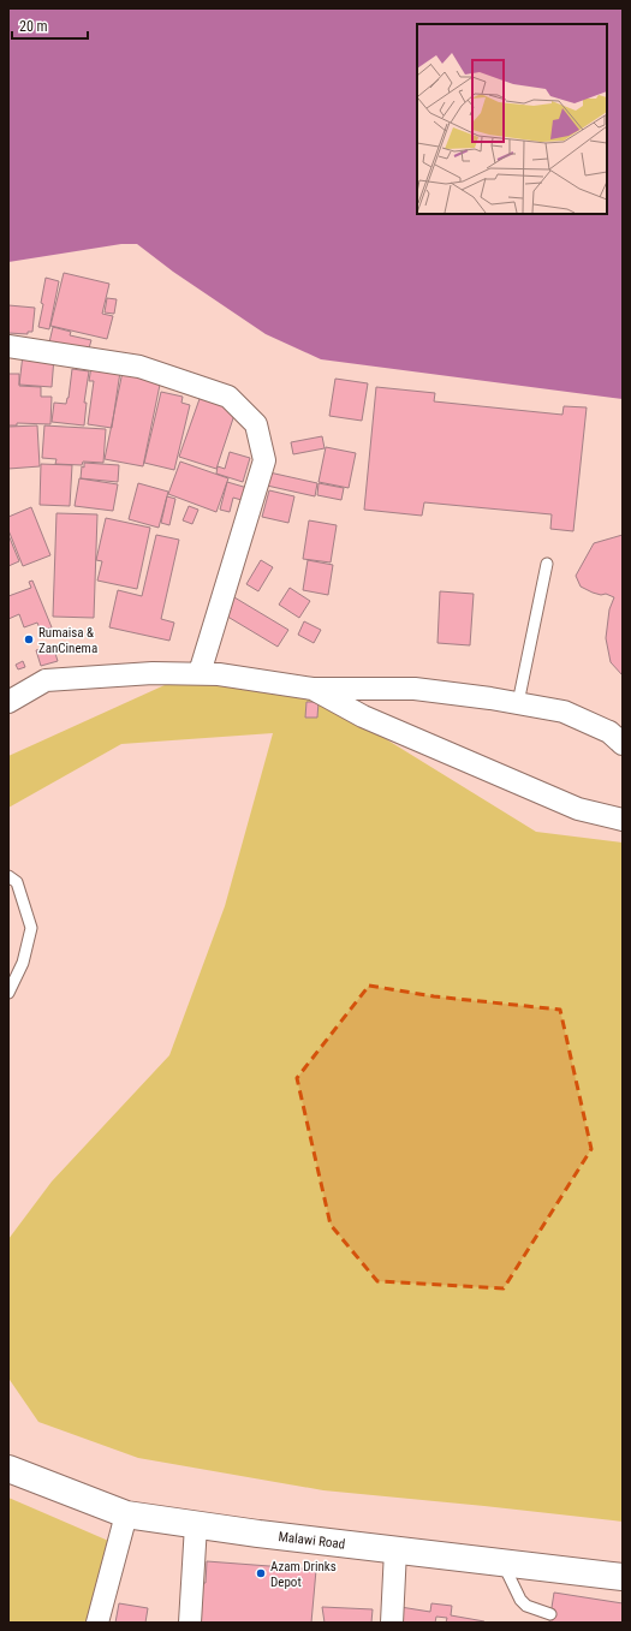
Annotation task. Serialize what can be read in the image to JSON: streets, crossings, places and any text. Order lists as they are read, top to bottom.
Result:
{
  "streets": {
    "main road": ["Malawi Road"]
  },
  "places": ["Rumaisa & ZanCinema", "Azam Drinks Depot"],
  "scale_bar": "20 m"
}
